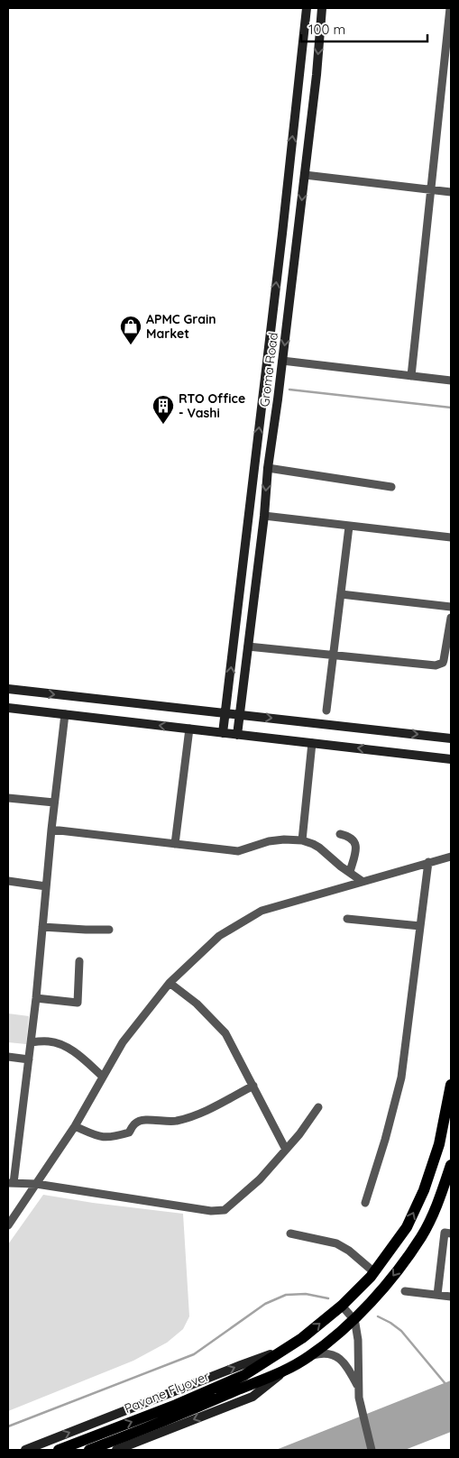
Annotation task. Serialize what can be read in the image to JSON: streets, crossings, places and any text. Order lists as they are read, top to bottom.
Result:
{
  "streets": {
    "main road": ["Groma Road", "Pavane Flyover"]
  },
  "places": {
    "shop": ["APMC Grain Market"],
    "building": ["RTO Office - Vashi"]
  },
  "scale_bar": "100 m"
}
